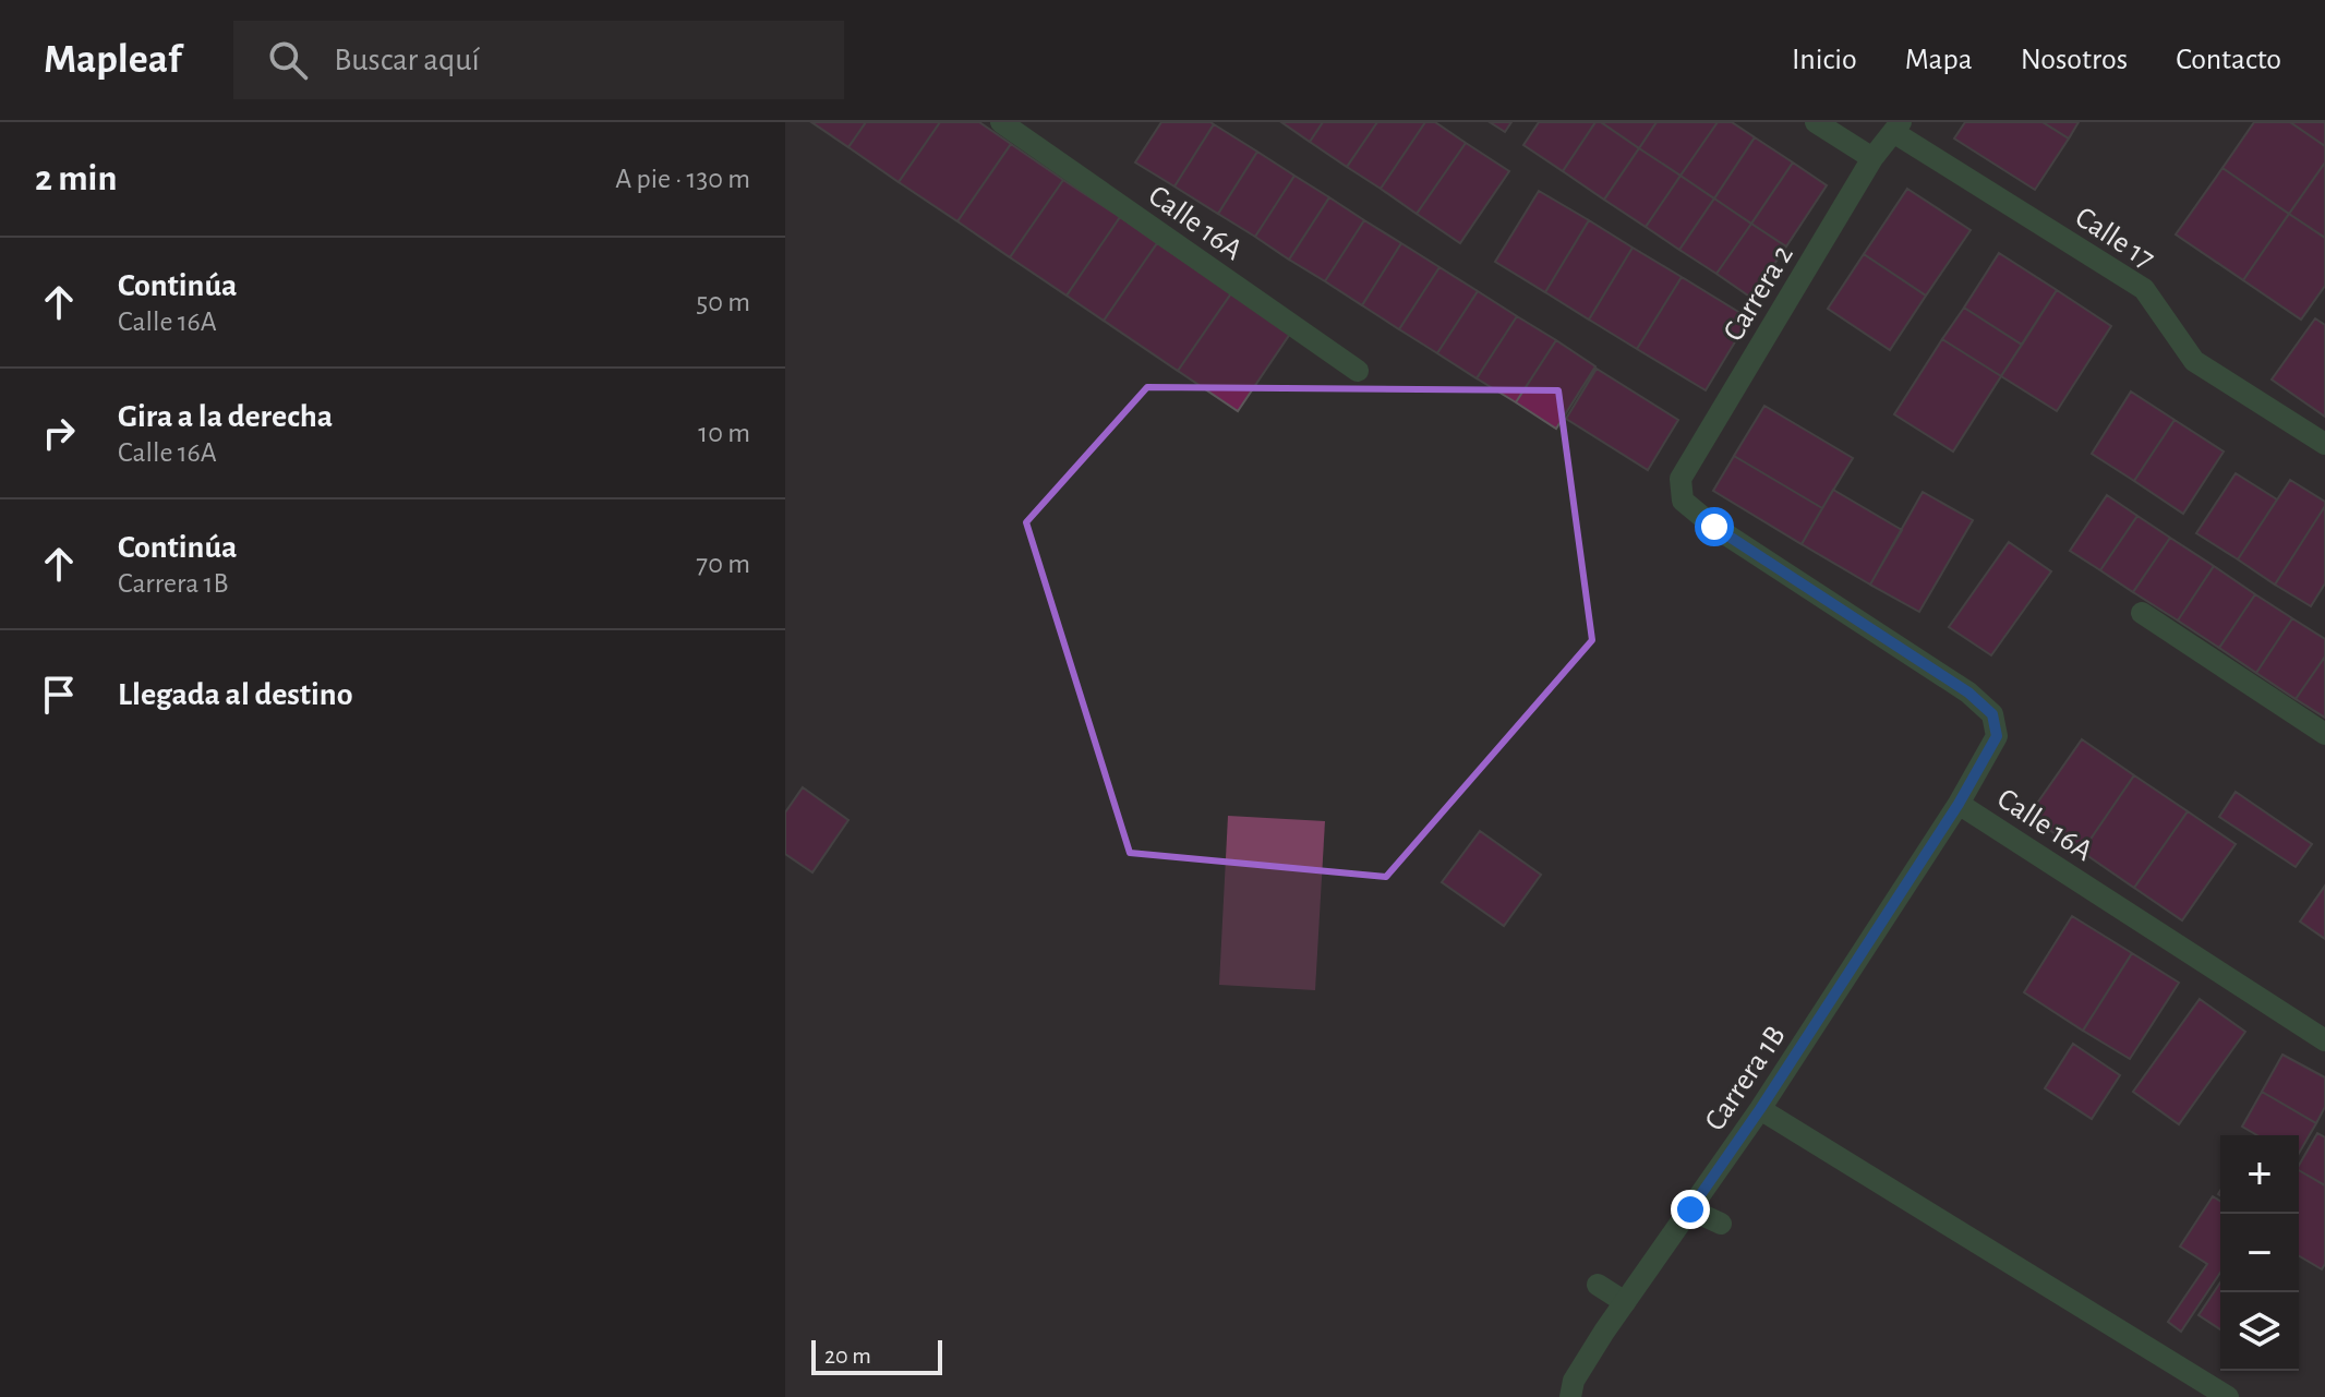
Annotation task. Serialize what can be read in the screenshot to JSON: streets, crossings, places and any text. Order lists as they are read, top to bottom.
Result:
{
  "streets": {
    "street": [
      "Calle 16A",
      "Calle 17",
      "Carrera 2",
      "Carrera 1B"
    ]
  },
  "crossings": [
    ["Calle 16A", "Carrera 2"],
    ["Calle 16A", "Carrera 1B"],
    ["Calle 17", "Carrera 2"]
  ],
  "scale_bar": "20 m",
  "page": {
    "header": "Mapleaf",
    "search": "Buscar aquí",
    "nav": [
      "Inicio",
      "Mapa",
      "Nosotros",
      "Contacto"
    ],
    "heading": ["2 min", "A pie · 130 m"],
    "list": [
      ["Continúa", "Calle 16A", "50 m"],
      ["Gira a la derecha", "Calle 16A", "10 m"],
      ["Continúa", "Carrera 1B", "70 m"],
      "Llegada al destino"
    ],
    "map_buttons": ["+", "−"],
    "scale": "20 m"
  }
}
